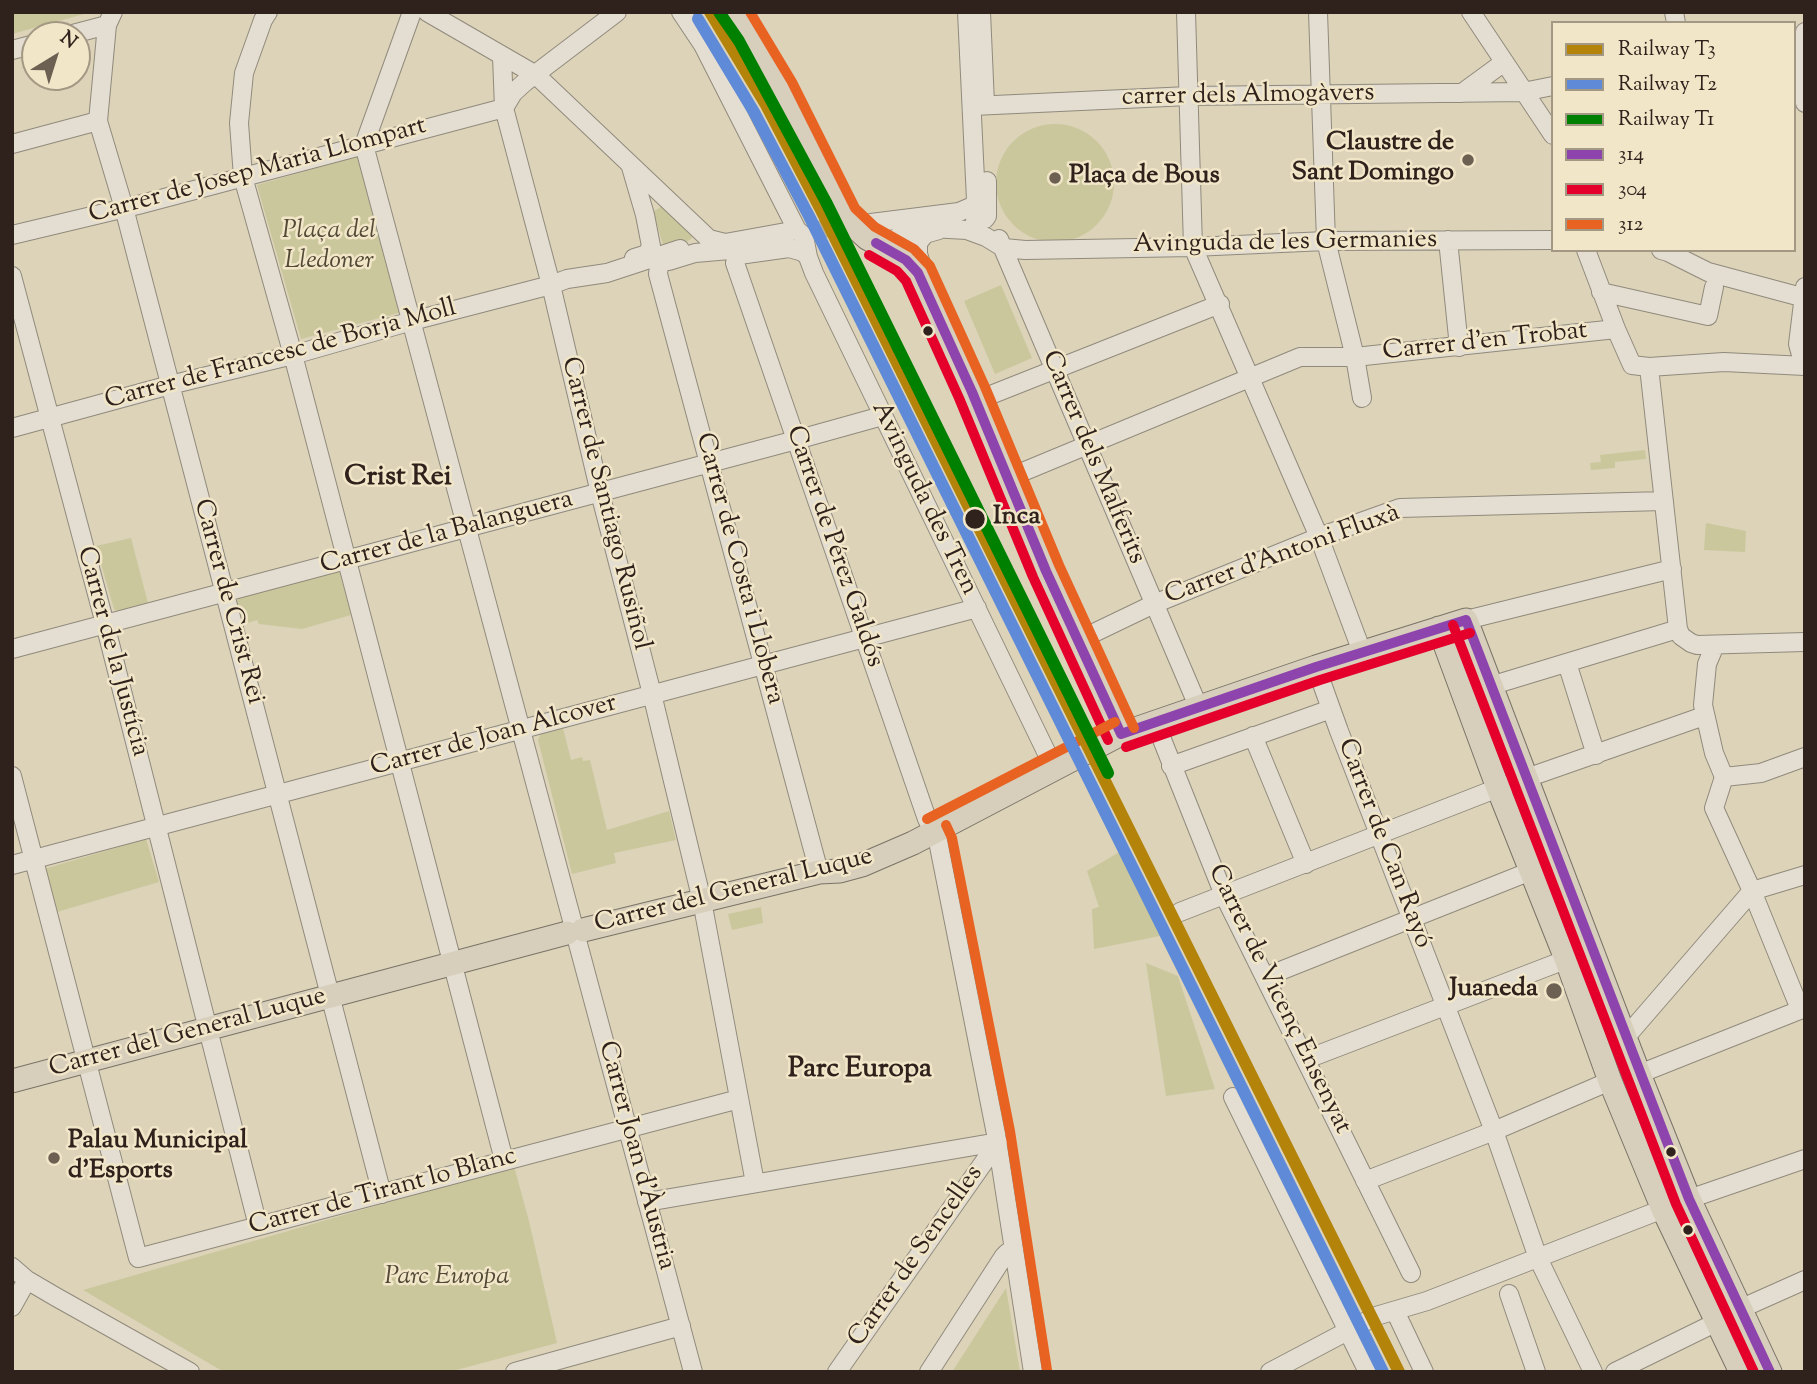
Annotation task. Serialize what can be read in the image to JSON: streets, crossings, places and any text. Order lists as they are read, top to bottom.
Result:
{
  "streets": {
    "main road": ["Carrer del General Luque"],
    "street": [
      "carrer dels Almogàvers",
      "Carrer de Josep Maria Llompart",
      "Avinguda de les Germanies",
      "Carrer d'en Trobat",
      "Carrer de Francesc de Borja Moll",
      "Carrer dels Malferits",
      "Avinguda des Tren",
      "Carrer de Santiago Rusiñol",
      "Carrer de la Balanguera",
      "Carrer de Pérez Galdós",
      "Carrer d'Antoni Fluxà",
      "Carrer de Costa i Llobera",
      "Carrer de Crist Rei",
      "Carrer de la Justícia",
      "Carrer de Joan Alcover",
      "Carrer de Can Rayó",
      "Carrer de Vicenç Ensenyat",
      "Carrer Joan d'Àustria",
      "Carrer de Tirant lo Blanc",
      "Carrer de Sencelles"
    ]
  },
  "crossings": [
    ["Carrer de Josep Maria Llompart", "Carrer de Santiago Rusiñol"],
    ["Carrer de Josep Maria Llompart", "Carrer de Crist Rei"],
    ["Carrer de Josep Maria Llompart", "Carrer Joan d'Àustria"],
    ["Avinguda de les Germanies", "Carrer dels Malferits"],
    ["Carrer de Francesc de Borja Moll", "Carrer de Santiago Rusiñol"],
    ["Carrer de Francesc de Borja Moll", "Carrer de Costa i Llobera"],
    ["Carrer de Francesc de Borja Moll", "Carrer de Crist Rei"],
    ["Carrer de Francesc de Borja Moll", "Carrer de la Justícia"],
    ["Carrer de Francesc de Borja Moll", "Carrer Joan d'Àustria"],
    ["Carrer dels Malferits", "Carrer d'Antoni Fluxà"],
    ["Carrer dels Malferits", "Carrer del General Luque"],
    ["Avinguda des Tren", "Carrer de la Balanguera"],
    ["Avinguda des Tren", "Carrer de Pérez Galdós"],
    ["Avinguda des Tren", "Carrer de Joan Alcover"],
    ["Avinguda des Tren", "Carrer del General Luque"],
    ["Carrer de Santiago Rusiñol", "Carrer de la Balanguera"],
    ["Carrer de Santiago Rusiñol", "Carrer de Joan Alcover"],
    ["Carrer de Santiago Rusiñol", "Carrer del General Luque"],
    ["Carrer de Santiago Rusiñol", "Carrer de Tirant lo Blanc"],
    ["Carrer de la Balanguera", "Carrer de Pérez Galdós"],
    ["Carrer de la Balanguera", "Carrer de Costa i Llobera"],
    ["Carrer de la Balanguera", "Carrer de Crist Rei"],
    ["Carrer de la Balanguera", "Carrer de la Justícia"],
    ["Carrer de la Balanguera", "Carrer Joan d'Àustria"],
    ["Carrer de Pérez Galdós", "Carrer de Joan Alcover"],
    ["Carrer de Pérez Galdós", "Carrer del General Luque"],
    ["Carrer de Pérez Galdós", "Carrer de Sencelles"],
    ["Carrer de Costa i Llobera", "Carrer de Joan Alcover"],
    ["Carrer de Costa i Llobera", "Carrer del General Luque"],
    ["Carrer de Crist Rei", "Carrer de Joan Alcover"],
    ["Carrer de Crist Rei", "Carrer del General Luque"],
    ["Carrer de Crist Rei", "Carrer de Tirant lo Blanc"],
    ["Carrer de la Justícia", "Carrer de Joan Alcover"],
    ["Carrer de la Justícia", "Carrer del General Luque"],
    ["Carrer de la Justícia", "Carrer de Tirant lo Blanc"],
    ["Carrer de Joan Alcover", "Carrer Joan d'Àustria"],
    ["Carrer de Can Rayó", "Carrer del General Luque"],
    ["Carrer del General Luque", "Carrer de Vicenç Ensenyat"],
    ["Carrer del General Luque", "Carrer Joan d'Àustria"],
    ["Carrer del General Luque", "Carrer de Tirant lo Blanc"],
    ["Carrer Joan d'Àustria", "Carrer de Tirant lo Blanc"]
  ],
  "districts": ["Crist Rei", "Parc Europa"],
  "parks": ["Plaça del Lledoner", "Parc Europa"],
  "places": [
    "Claustre de Sant Domingo",
    "Plaça de Bous",
    "Inca",
    "Juaneda",
    "Palau Municipal d'Esports"
  ],
  "lines": [
    "rail line T3",
    "rail line T1",
    "transit line 312",
    "rail line T2",
    "transit line 314",
    "transit line 304"
  ],
  "legend": [
    "Railway T3",
    "Railway T2",
    "Railway T1",
    "314",
    "304",
    "312"
  ],
  "north": "top right"
}
